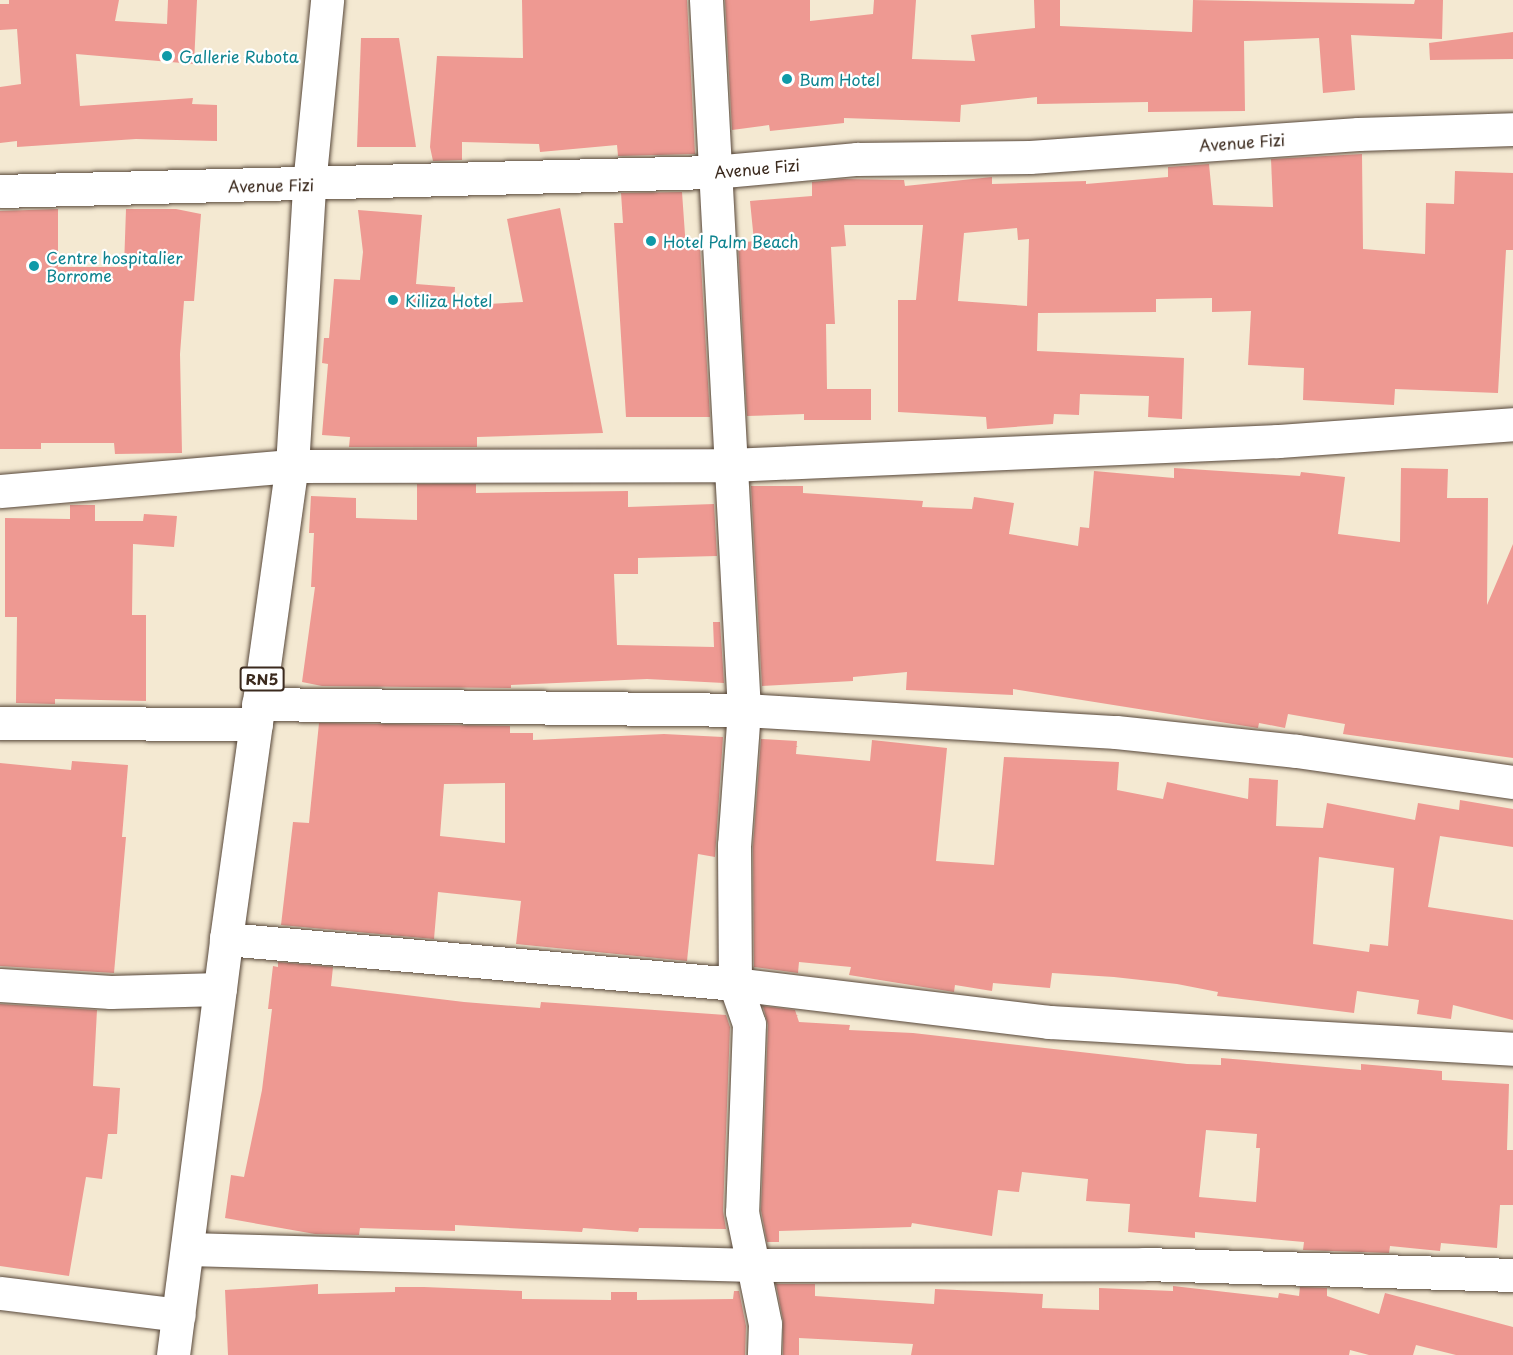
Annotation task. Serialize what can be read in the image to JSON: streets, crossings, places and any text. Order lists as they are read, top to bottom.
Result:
{
  "streets": {
    "main road": ["Avenue Fizi", "RN5"]
  },
  "crossings": [
    ["Avenue Fizi", "RN5"]
  ],
  "places": [
    "Gallerie Rubota",
    "Bum Hotel",
    "Hotel Palm Beach",
    "Centre hospitalier Borrome",
    "Kiliza Hotel"
  ]
}
